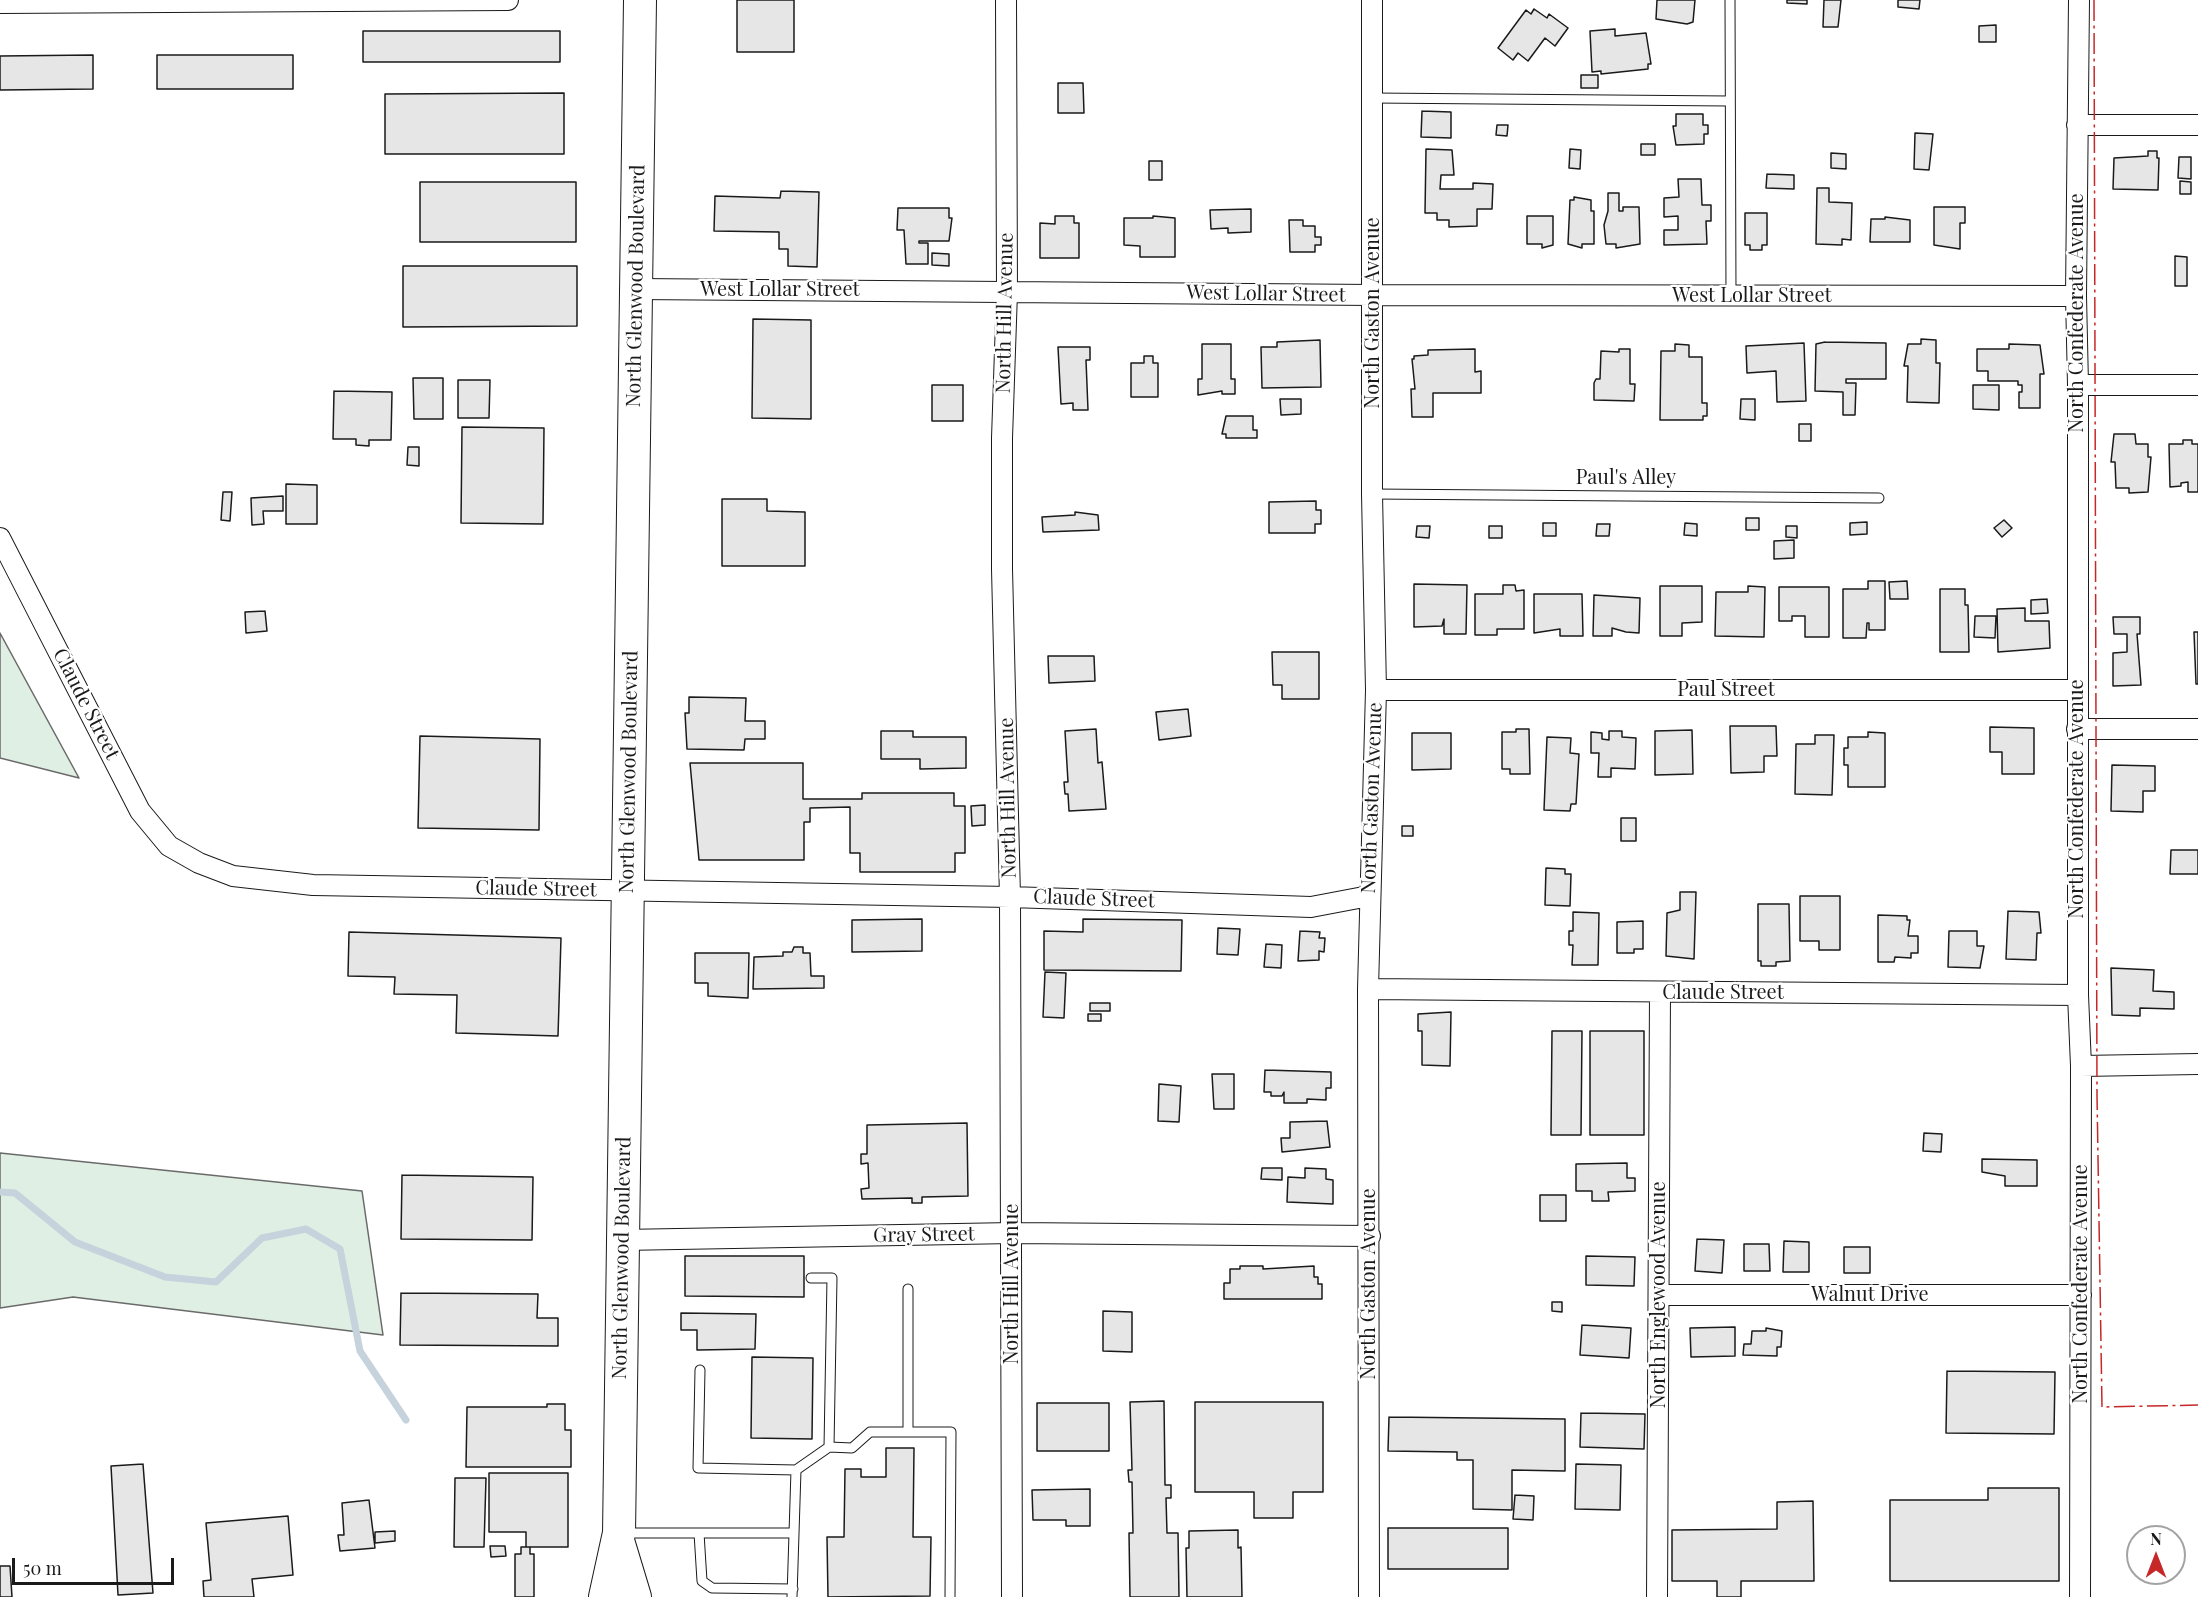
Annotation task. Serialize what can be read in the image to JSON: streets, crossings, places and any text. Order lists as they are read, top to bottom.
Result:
{
  "streets": {
    "main road": ["North Glenwood Boulevard"],
    "street": [
      "West Lollar Street",
      "North Hill Avenue",
      "North Gaston Avenue",
      "North Confederate Avenue",
      "Paul Street",
      "Claude Street",
      "Gray Street",
      "North Englewood Avenue",
      "Walnut Drive"
    ],
    "lane": ["Paul's Alley"]
  },
  "crossings": [
    ["North Glenwood Boulevard", "West Lollar Street"],
    ["North Glenwood Boulevard", "Claude Street"],
    ["North Glenwood Boulevard", "Gray Street"],
    ["West Lollar Street", "North Hill Avenue"],
    ["West Lollar Street", "North Gaston Avenue"],
    ["West Lollar Street", "North Confederate Avenue"],
    ["North Hill Avenue", "Claude Street"],
    ["North Hill Avenue", "Gray Street"],
    ["North Gaston Avenue", "Paul's Alley"],
    ["North Gaston Avenue", "Paul Street"],
    ["North Gaston Avenue", "Claude Street"],
    ["North Gaston Avenue", "Gray Street"],
    ["North Confederate Avenue", "Paul Street"],
    ["North Confederate Avenue", "Claude Street"],
    ["North Confederate Avenue", "Walnut Drive"],
    ["Claude Street", "North Englewood Avenue"],
    ["North Englewood Avenue", "Walnut Drive"]
  ],
  "scale_bar": "50 m",
  "north": "top"
}
